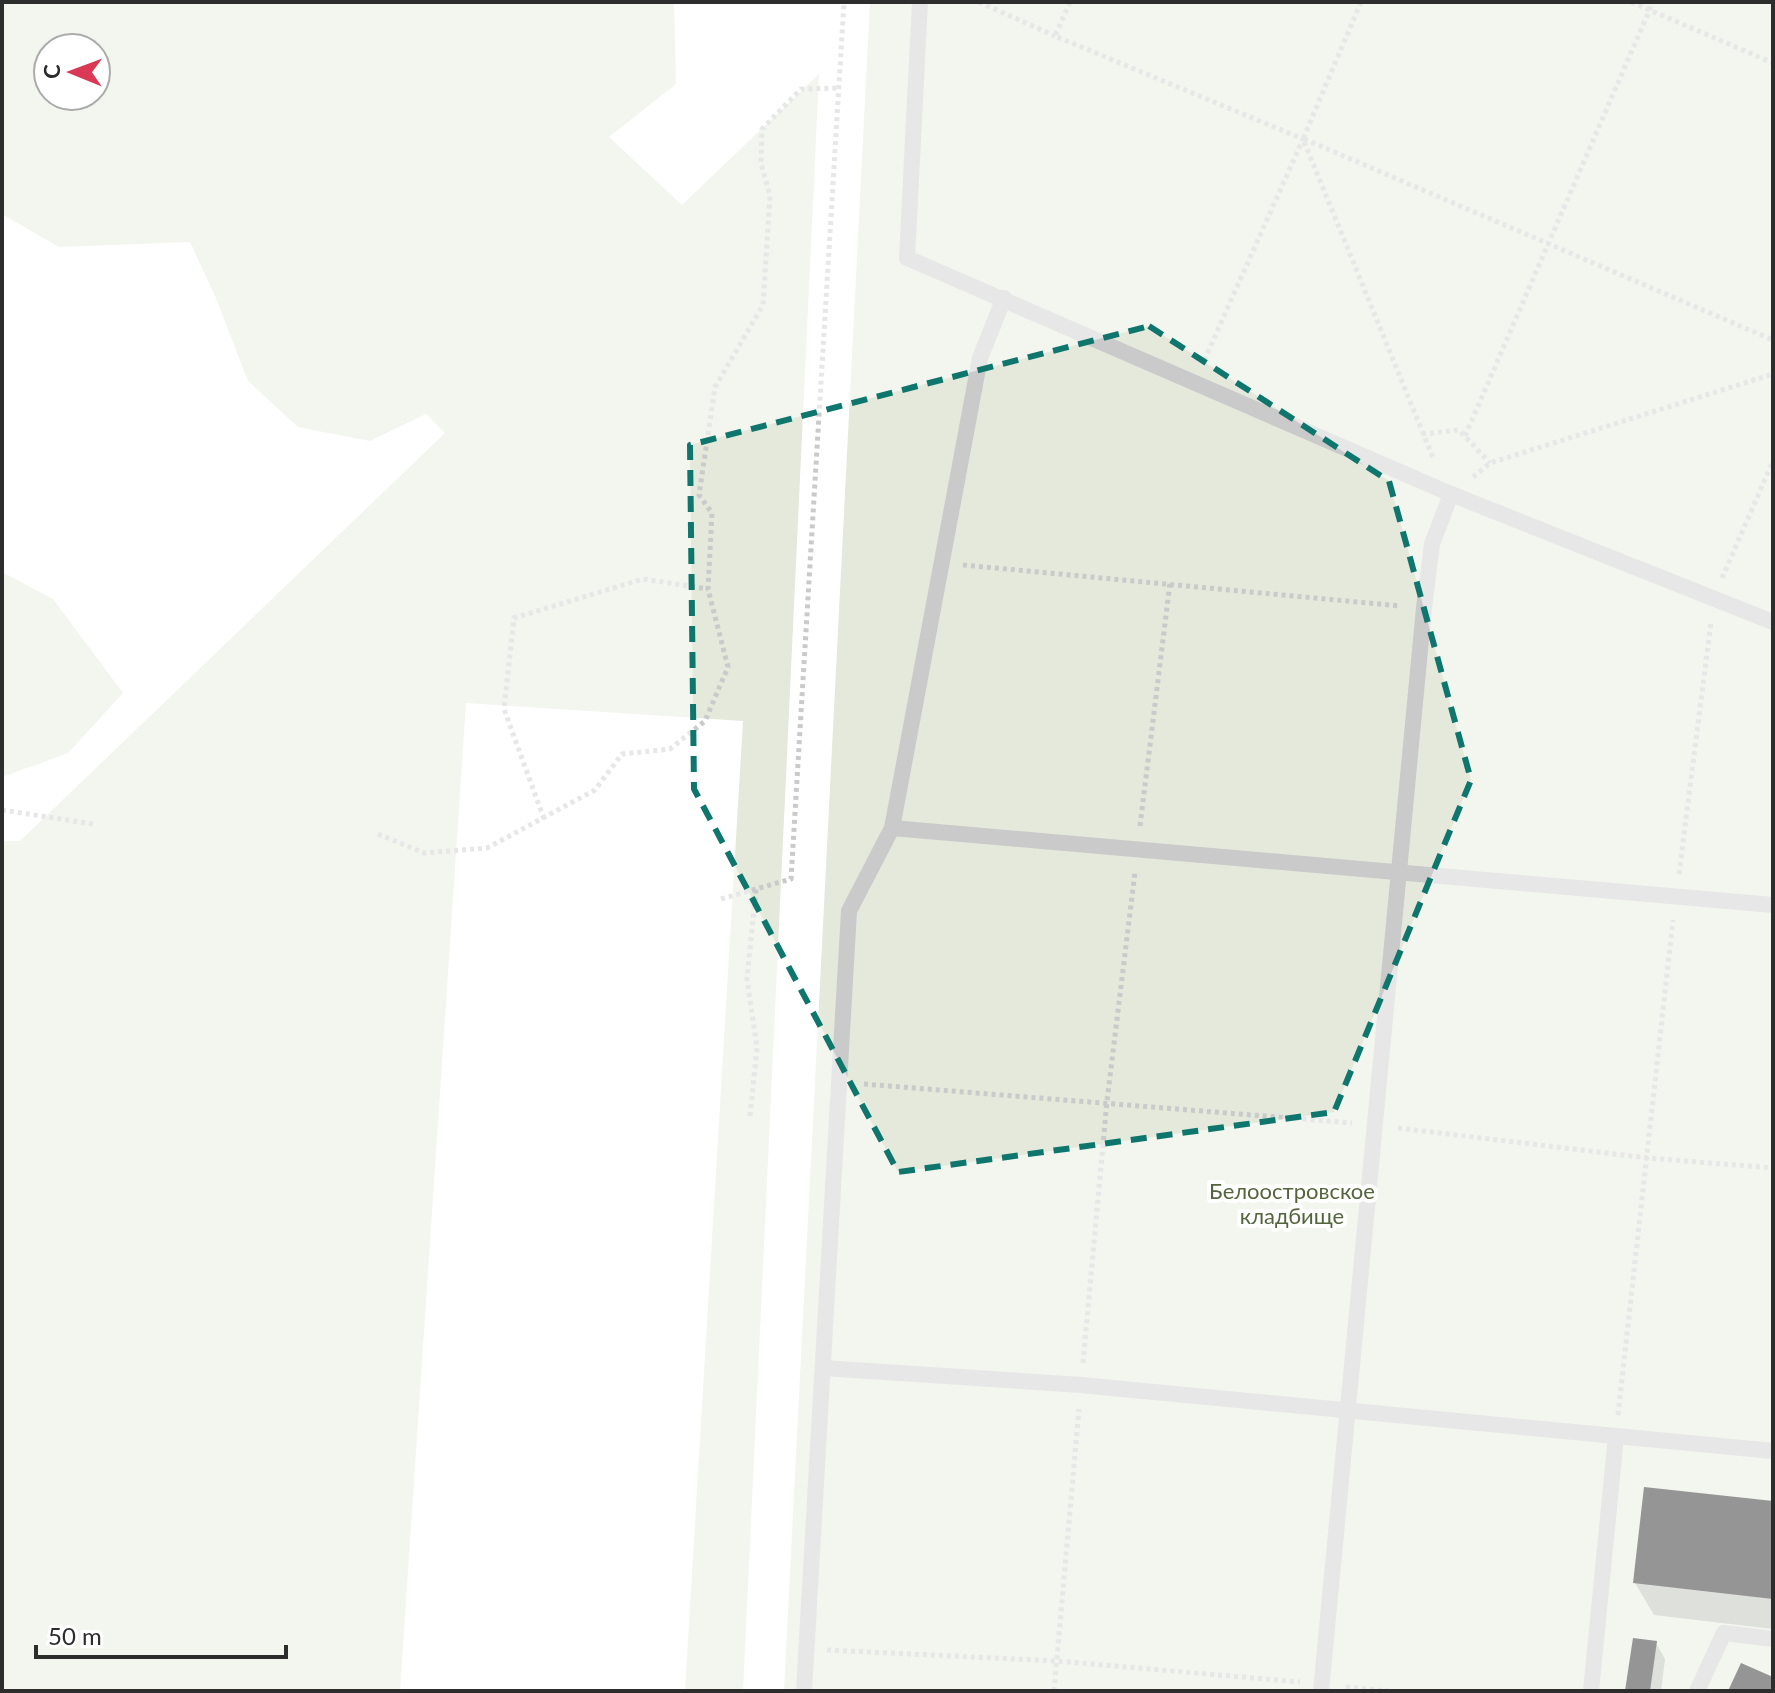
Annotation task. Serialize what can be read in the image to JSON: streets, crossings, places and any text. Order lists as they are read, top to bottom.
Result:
{
  "parks": ["Белоостровское кладбище"],
  "scale_bar": "50 m",
  "north": "left"
}
